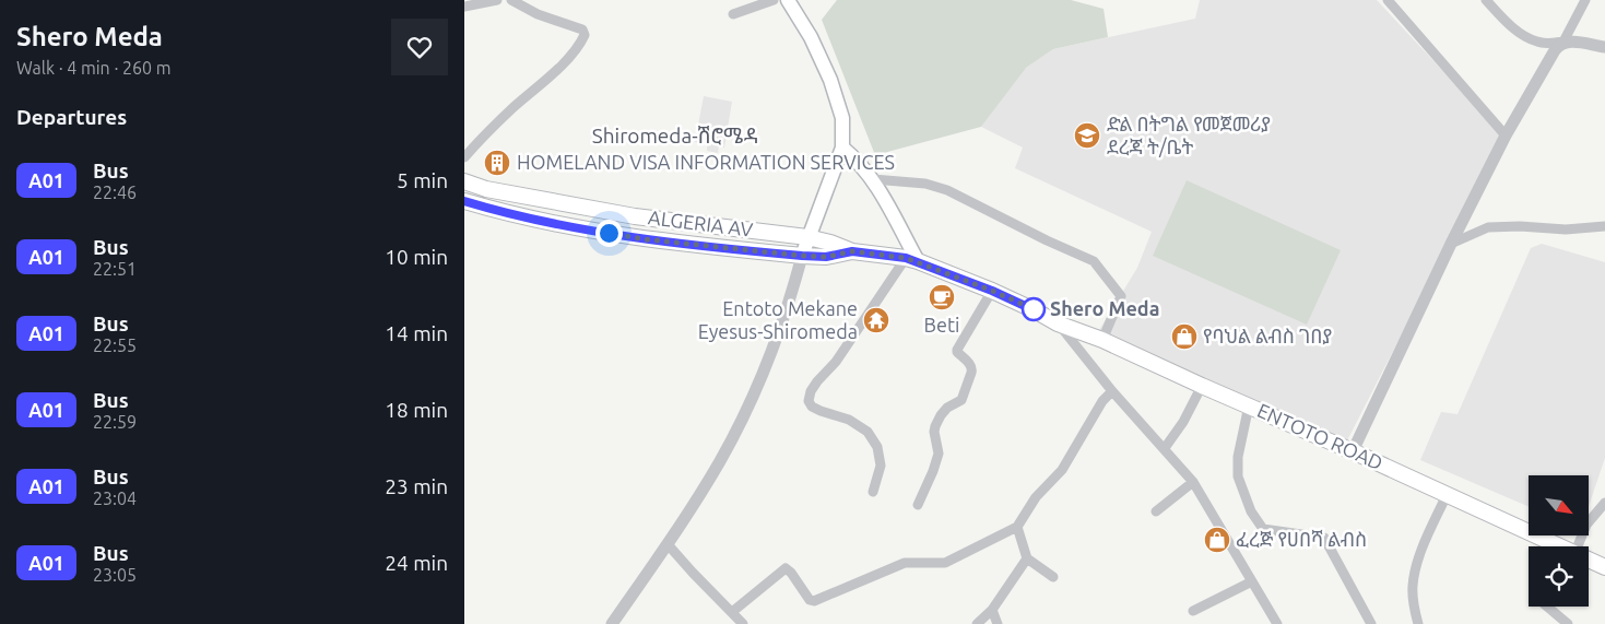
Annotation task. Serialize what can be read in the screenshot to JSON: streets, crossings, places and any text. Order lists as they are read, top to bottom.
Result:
{
  "streets": {
    "main road": ["ALGERIA AV", "ENTOTO ROAD"]
  },
  "crossings": [
    ["ALGERIA AV", "ENTOTO ROAD"]
  ],
  "districts": ["Shiromeda-ሽሮሜዳ"],
  "places": {
    "school or university": ["ድል በትግል የመጀመሪያ ደረጃ ት/ቤት"],
    "building": ["HOMELAND VISA INFORMATION SERVICES"],
    "cafe": ["Beti"],
    "other": ["Shero Meda"],
    "temple": ["Entoto Mekane Eyesus-Shiromeda"],
    "shop": ["የባህል ልብስ ገበያ", "ፈረጅ የሀበሻ ልብስ"]
  },
  "lines": ["bus line A01"],
  "north": "bottom right",
  "page": {
    "heading": [
      ["Shero Meda", "Walk · 4 min · 260 m"],
      "Departures"
    ],
    "list": [
      {
        "mark": "A01",
        "name": "Bus",
        "note": "22:46",
        "value": "5 min"
      },
      {
        "mark": "A01",
        "name": "Bus",
        "note": "22:51",
        "value": "10 min"
      },
      {
        "mark": "A01",
        "name": "Bus",
        "note": "22:55",
        "value": "14 min"
      },
      {
        "mark": "A01",
        "name": "Bus",
        "note": "22:59",
        "value": "18 min"
      },
      {
        "mark": "A01",
        "name": "Bus",
        "note": "23:04",
        "value": "23 min"
      },
      {
        "mark": "A01",
        "name": "Bus",
        "note": "23:05",
        "value": "24 min"
      }
    ]
  }
}
